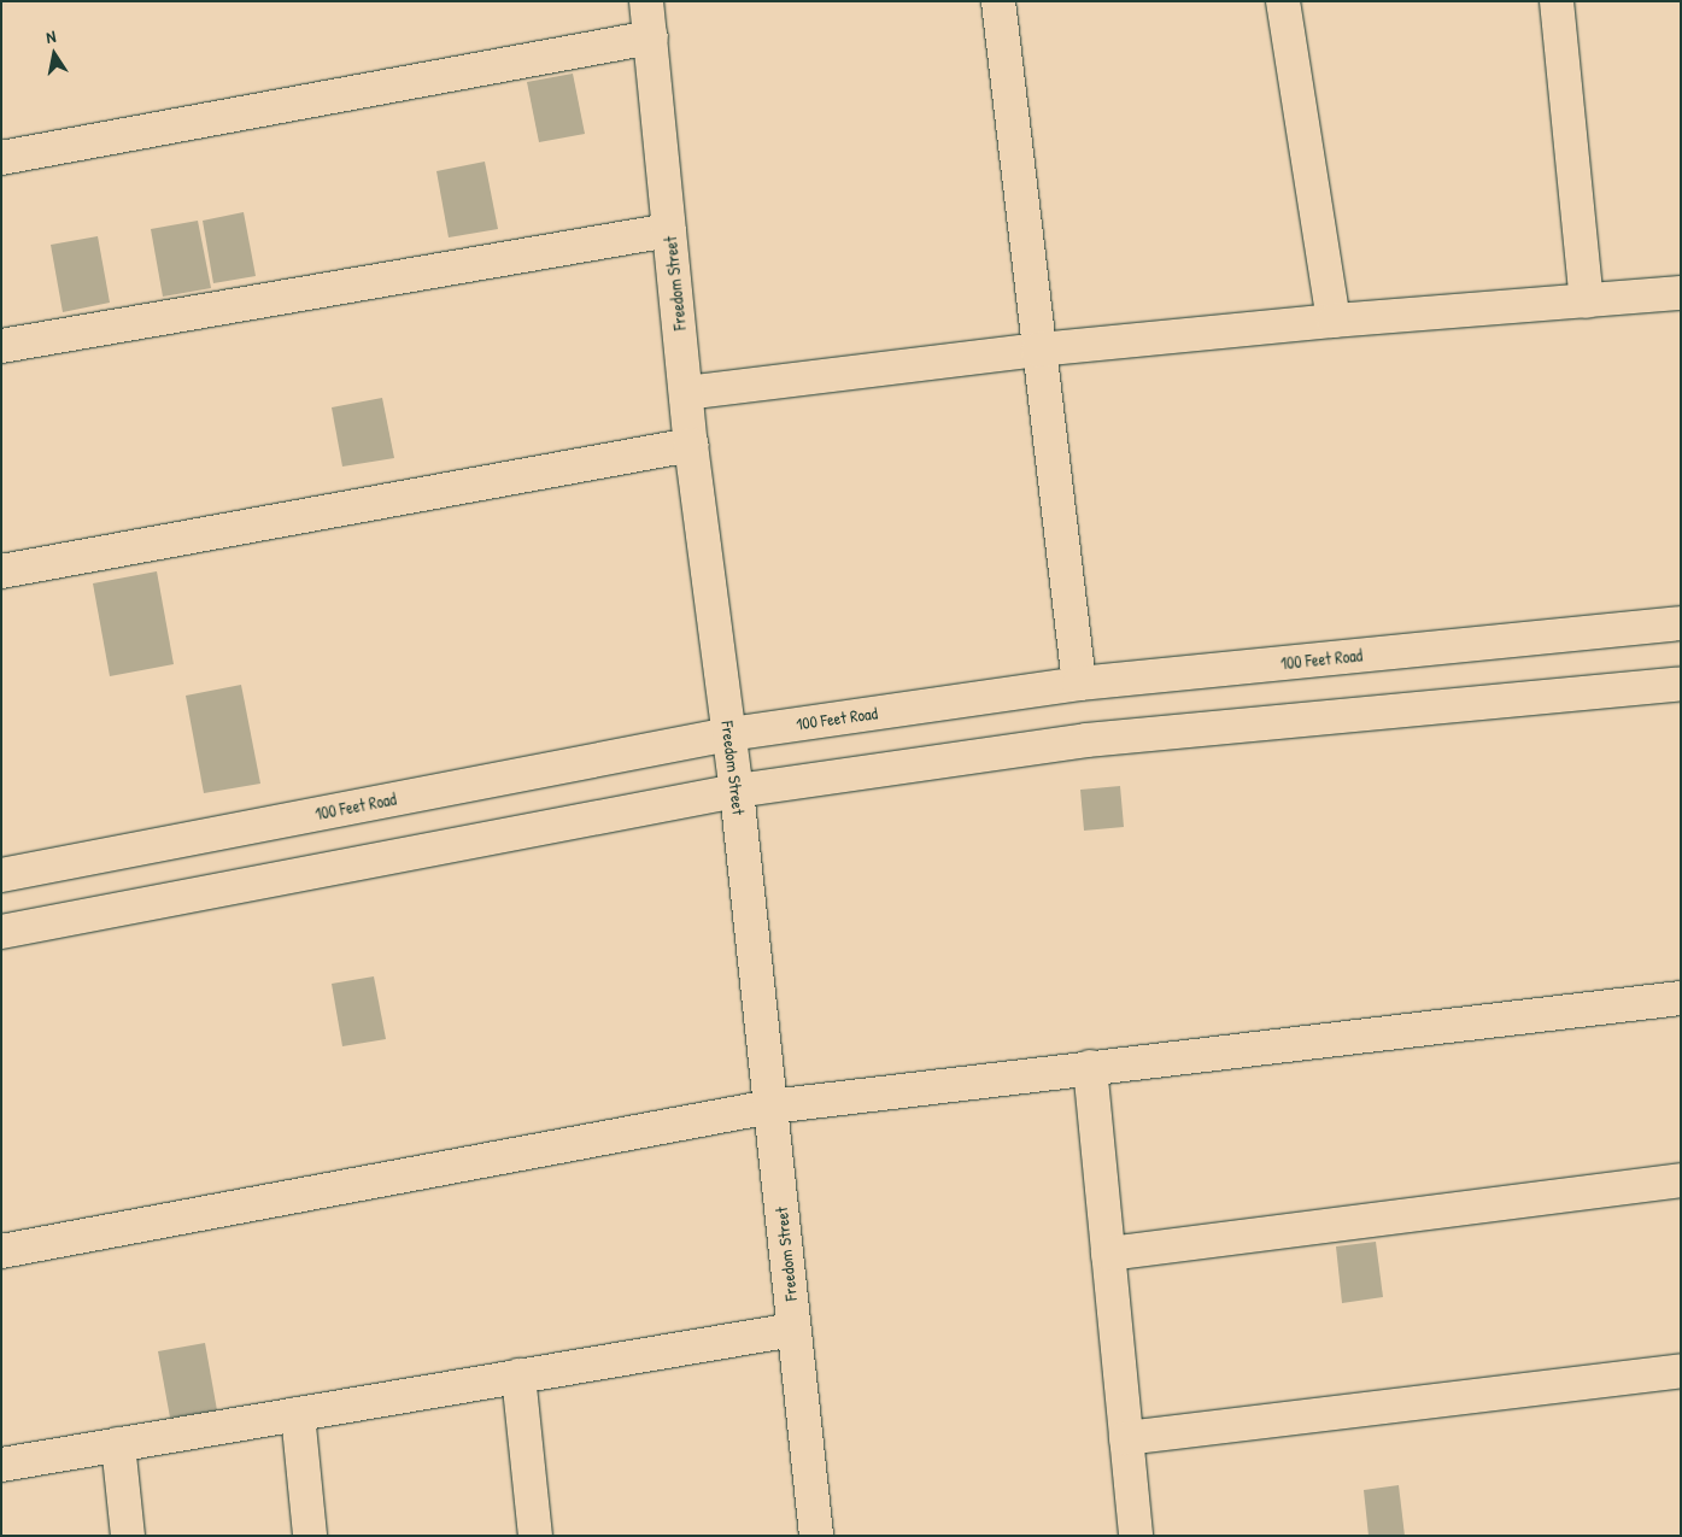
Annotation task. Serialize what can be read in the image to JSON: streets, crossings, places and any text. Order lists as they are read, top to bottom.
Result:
{
  "streets": {
    "street": ["Freedom Street", "100 Feet Road"]
  },
  "crossings": [
    ["Freedom Street", "100 Feet Road"]
  ],
  "north": "top"
}
